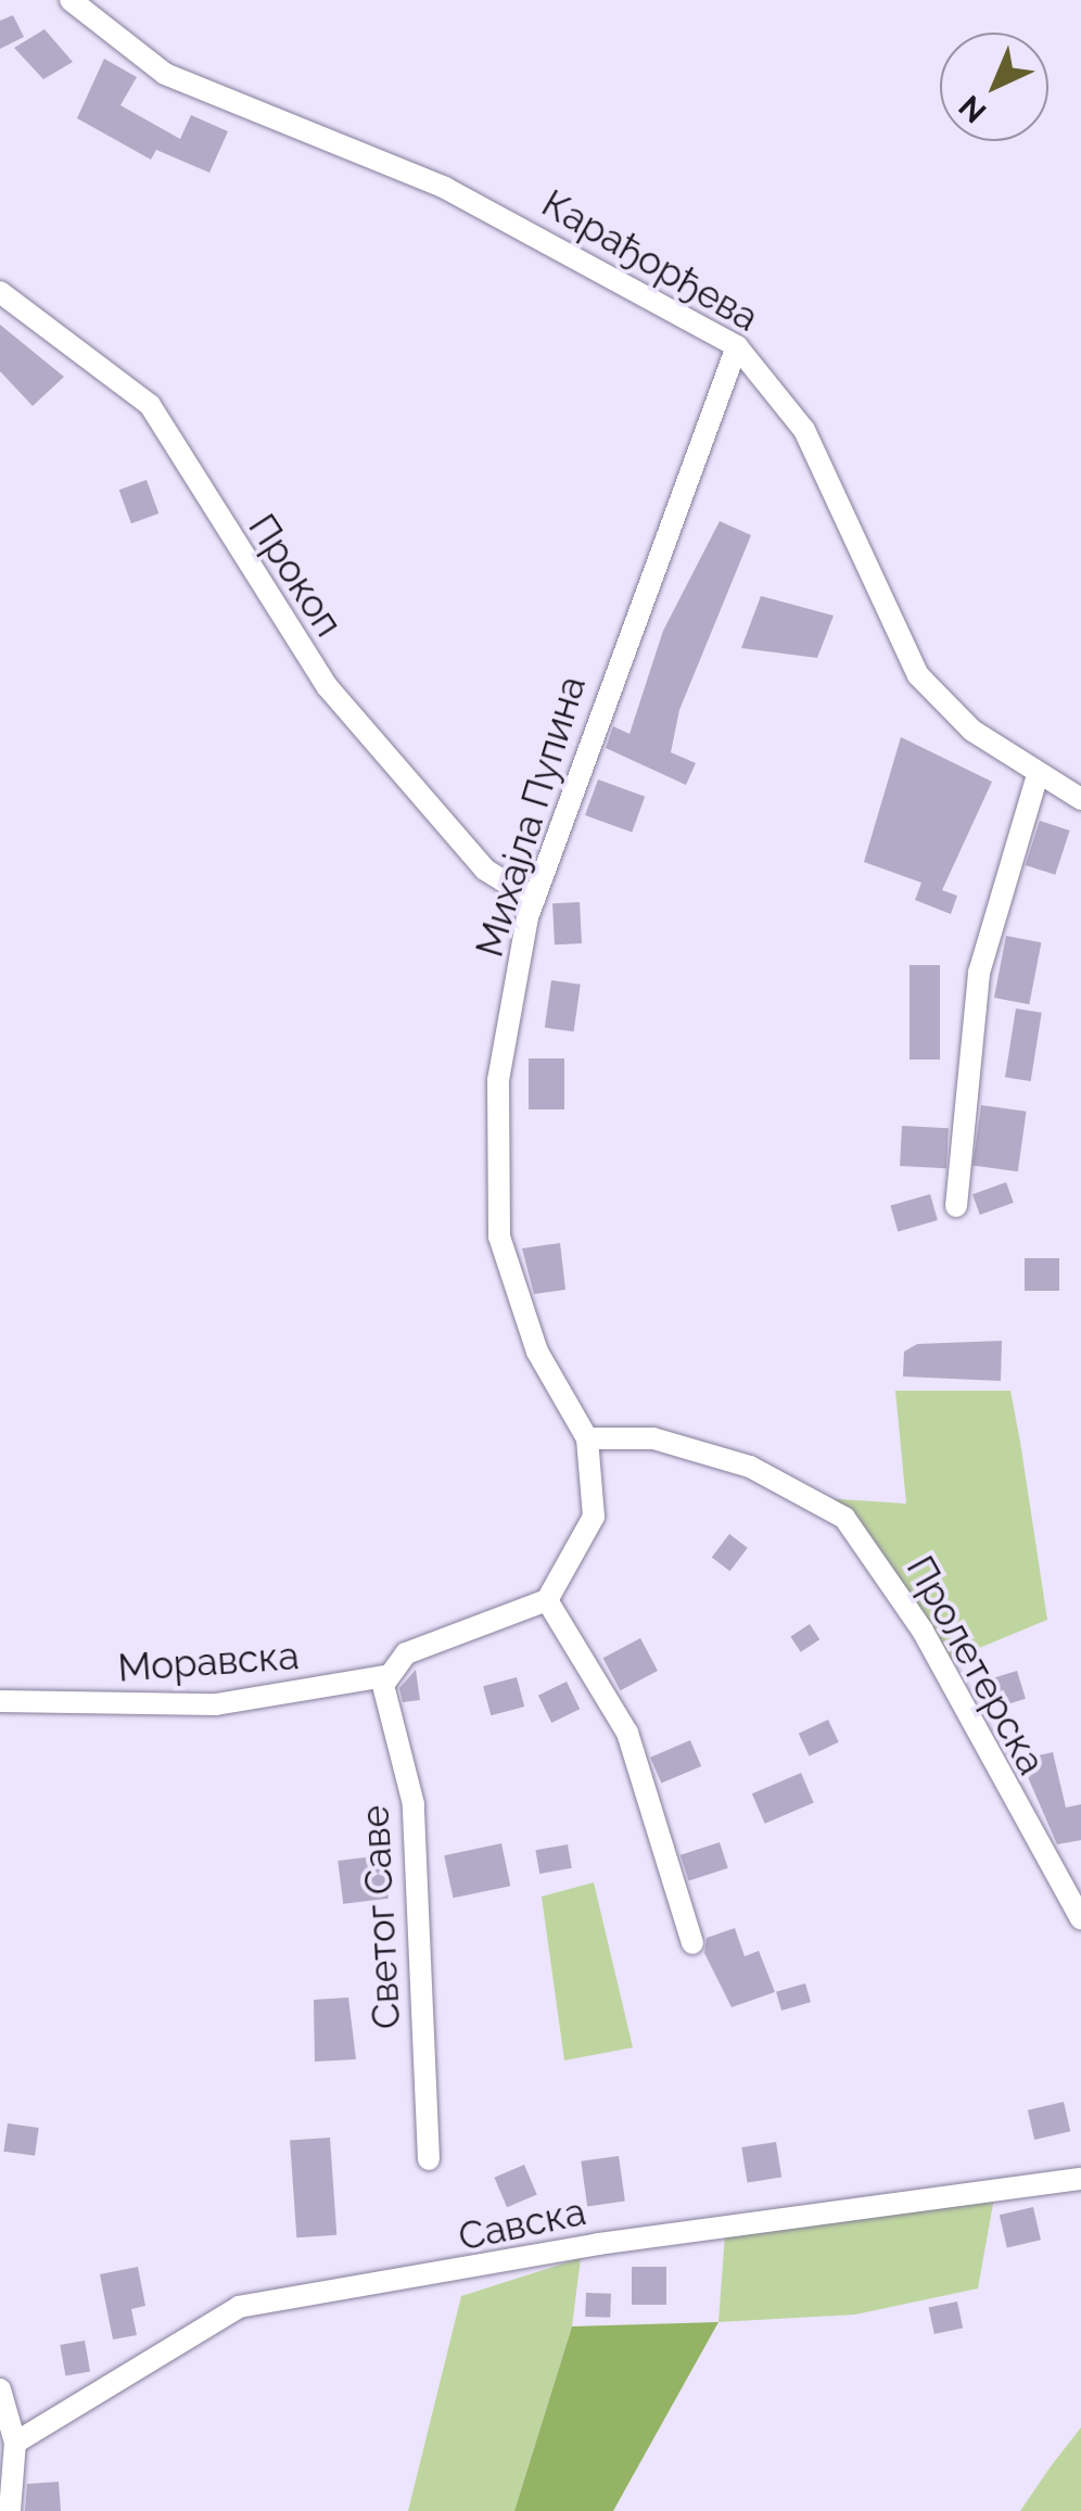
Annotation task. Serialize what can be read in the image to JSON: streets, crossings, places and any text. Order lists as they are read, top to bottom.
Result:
{
  "streets": {
    "street": [
      "Карађорђева",
      "Прокоп",
      "Михајла Пупина",
      "Моравска",
      "Пролетерска",
      "Светог Саве",
      "Савска"
    ]
  },
  "crossings": [
    ["Карађорђева", "Михајла Пупина"],
    ["Прокоп", "Михајла Пупина"],
    ["Михајла Пупина", "Пролетерска"],
    ["Моравска", "Светог Саве"]
  ],
  "north": "bottom left"
}
